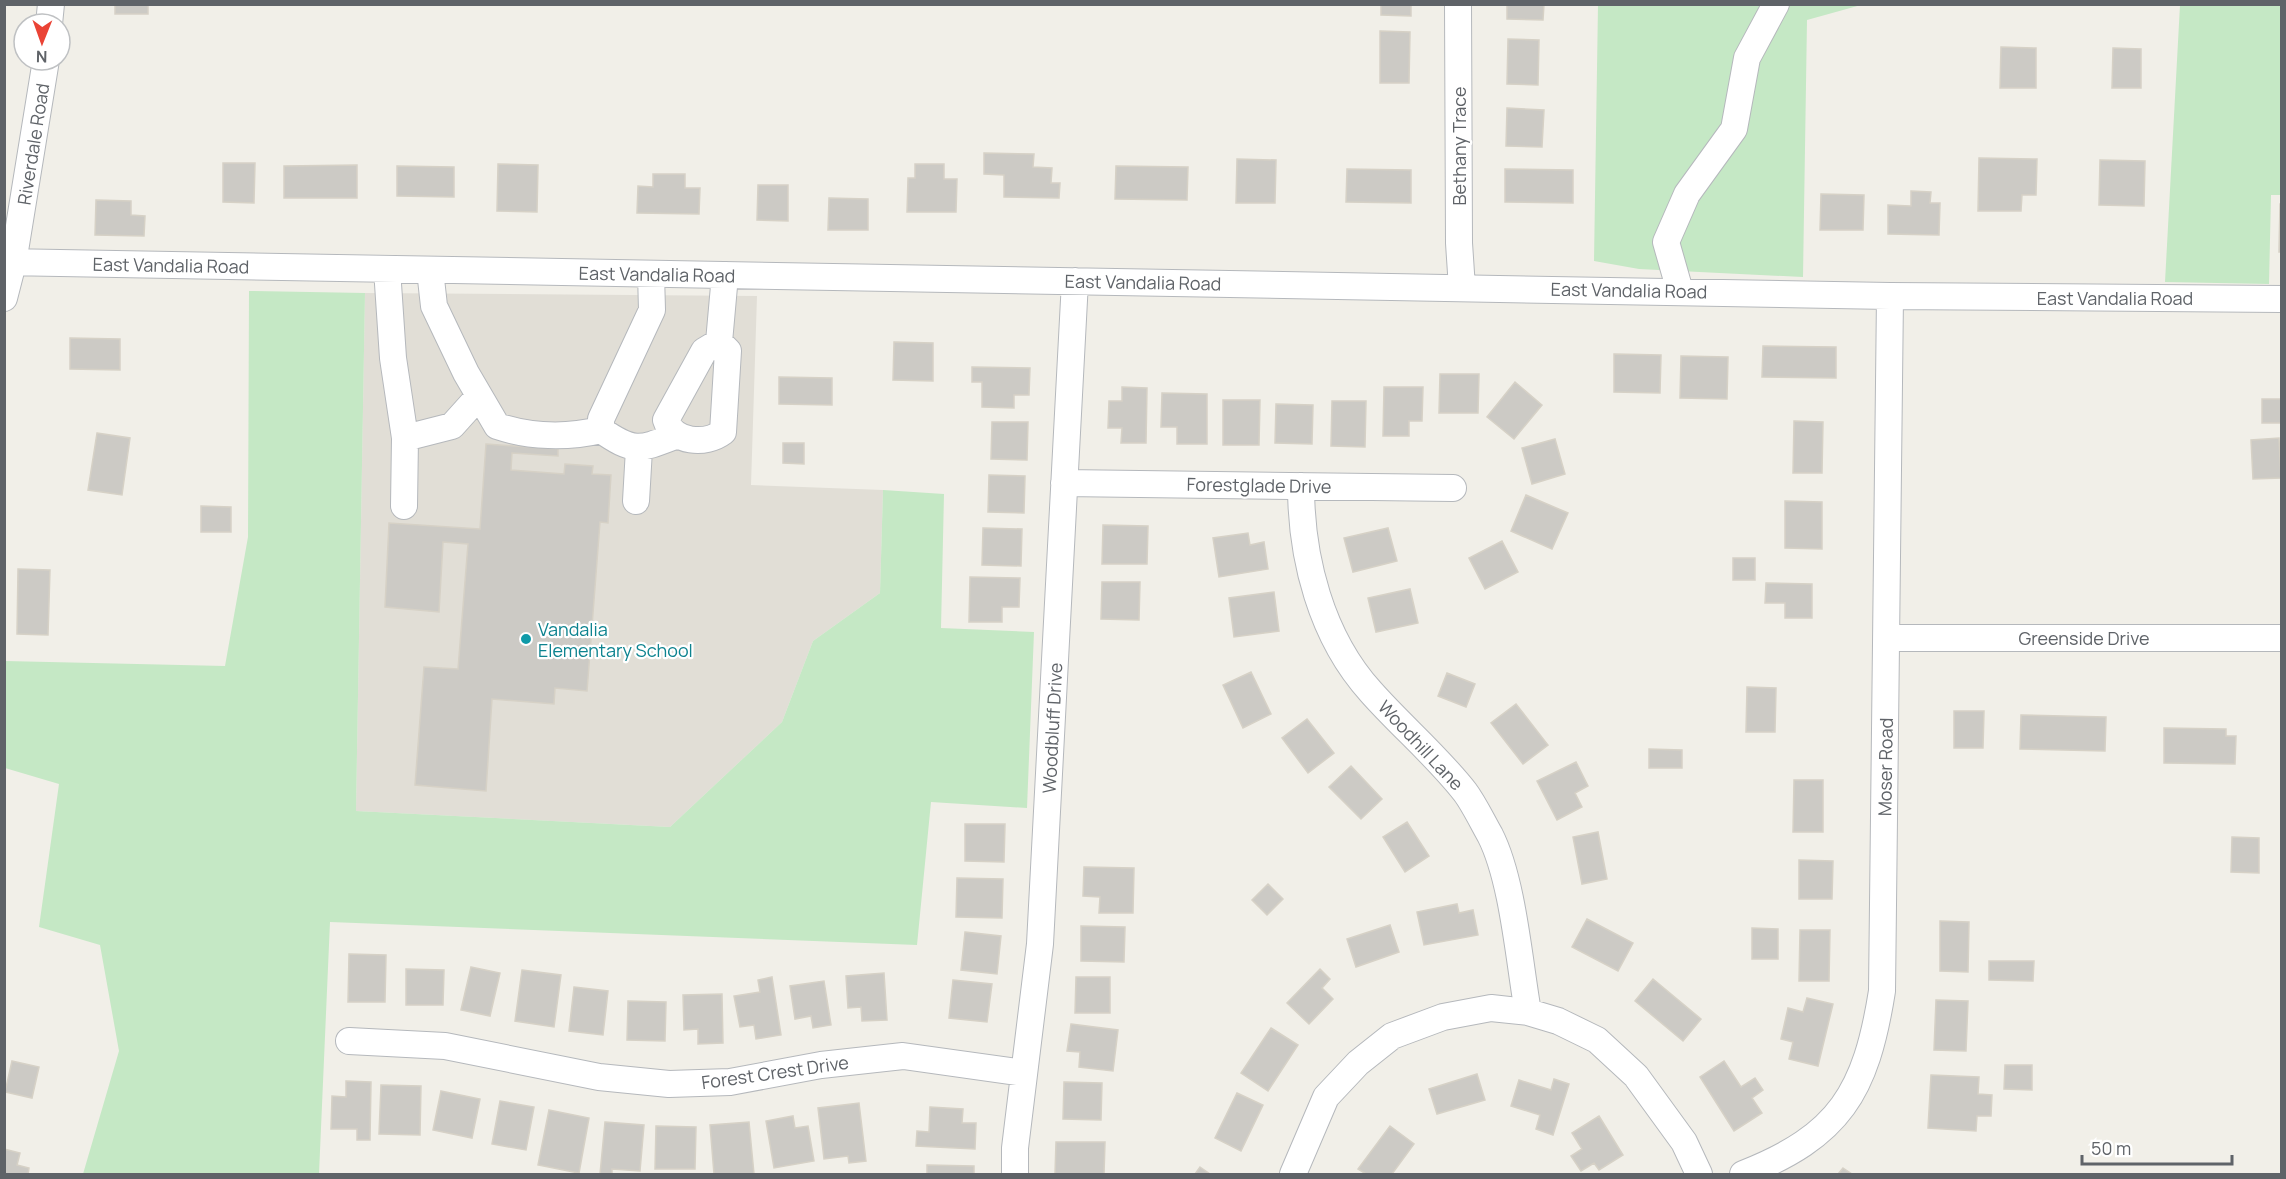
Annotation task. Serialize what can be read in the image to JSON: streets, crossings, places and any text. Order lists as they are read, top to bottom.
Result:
{
  "streets": {
    "street": [
      "Riverdale Road",
      "Bethany Trace",
      "East Vandalia Road",
      "Forestglade Drive",
      "Greenside Drive",
      "Woodbluff Drive",
      "Woodhill Lane",
      "Moser Road",
      "Forest Crest Drive"
    ]
  },
  "crossings": [
    ["Riverdale Road", "East Vandalia Road"],
    ["Bethany Trace", "East Vandalia Road"],
    ["East Vandalia Road", "Woodbluff Drive"],
    ["East Vandalia Road", "Moser Road"],
    ["Forestglade Drive", "Woodbluff Drive"],
    ["Forestglade Drive", "Woodhill Lane"],
    ["Greenside Drive", "Moser Road"],
    ["Woodbluff Drive", "Forest Crest Drive"]
  ],
  "places": ["Vandalia Elementary School"],
  "scale_bar": "50 m",
  "north": "bottom"
}
